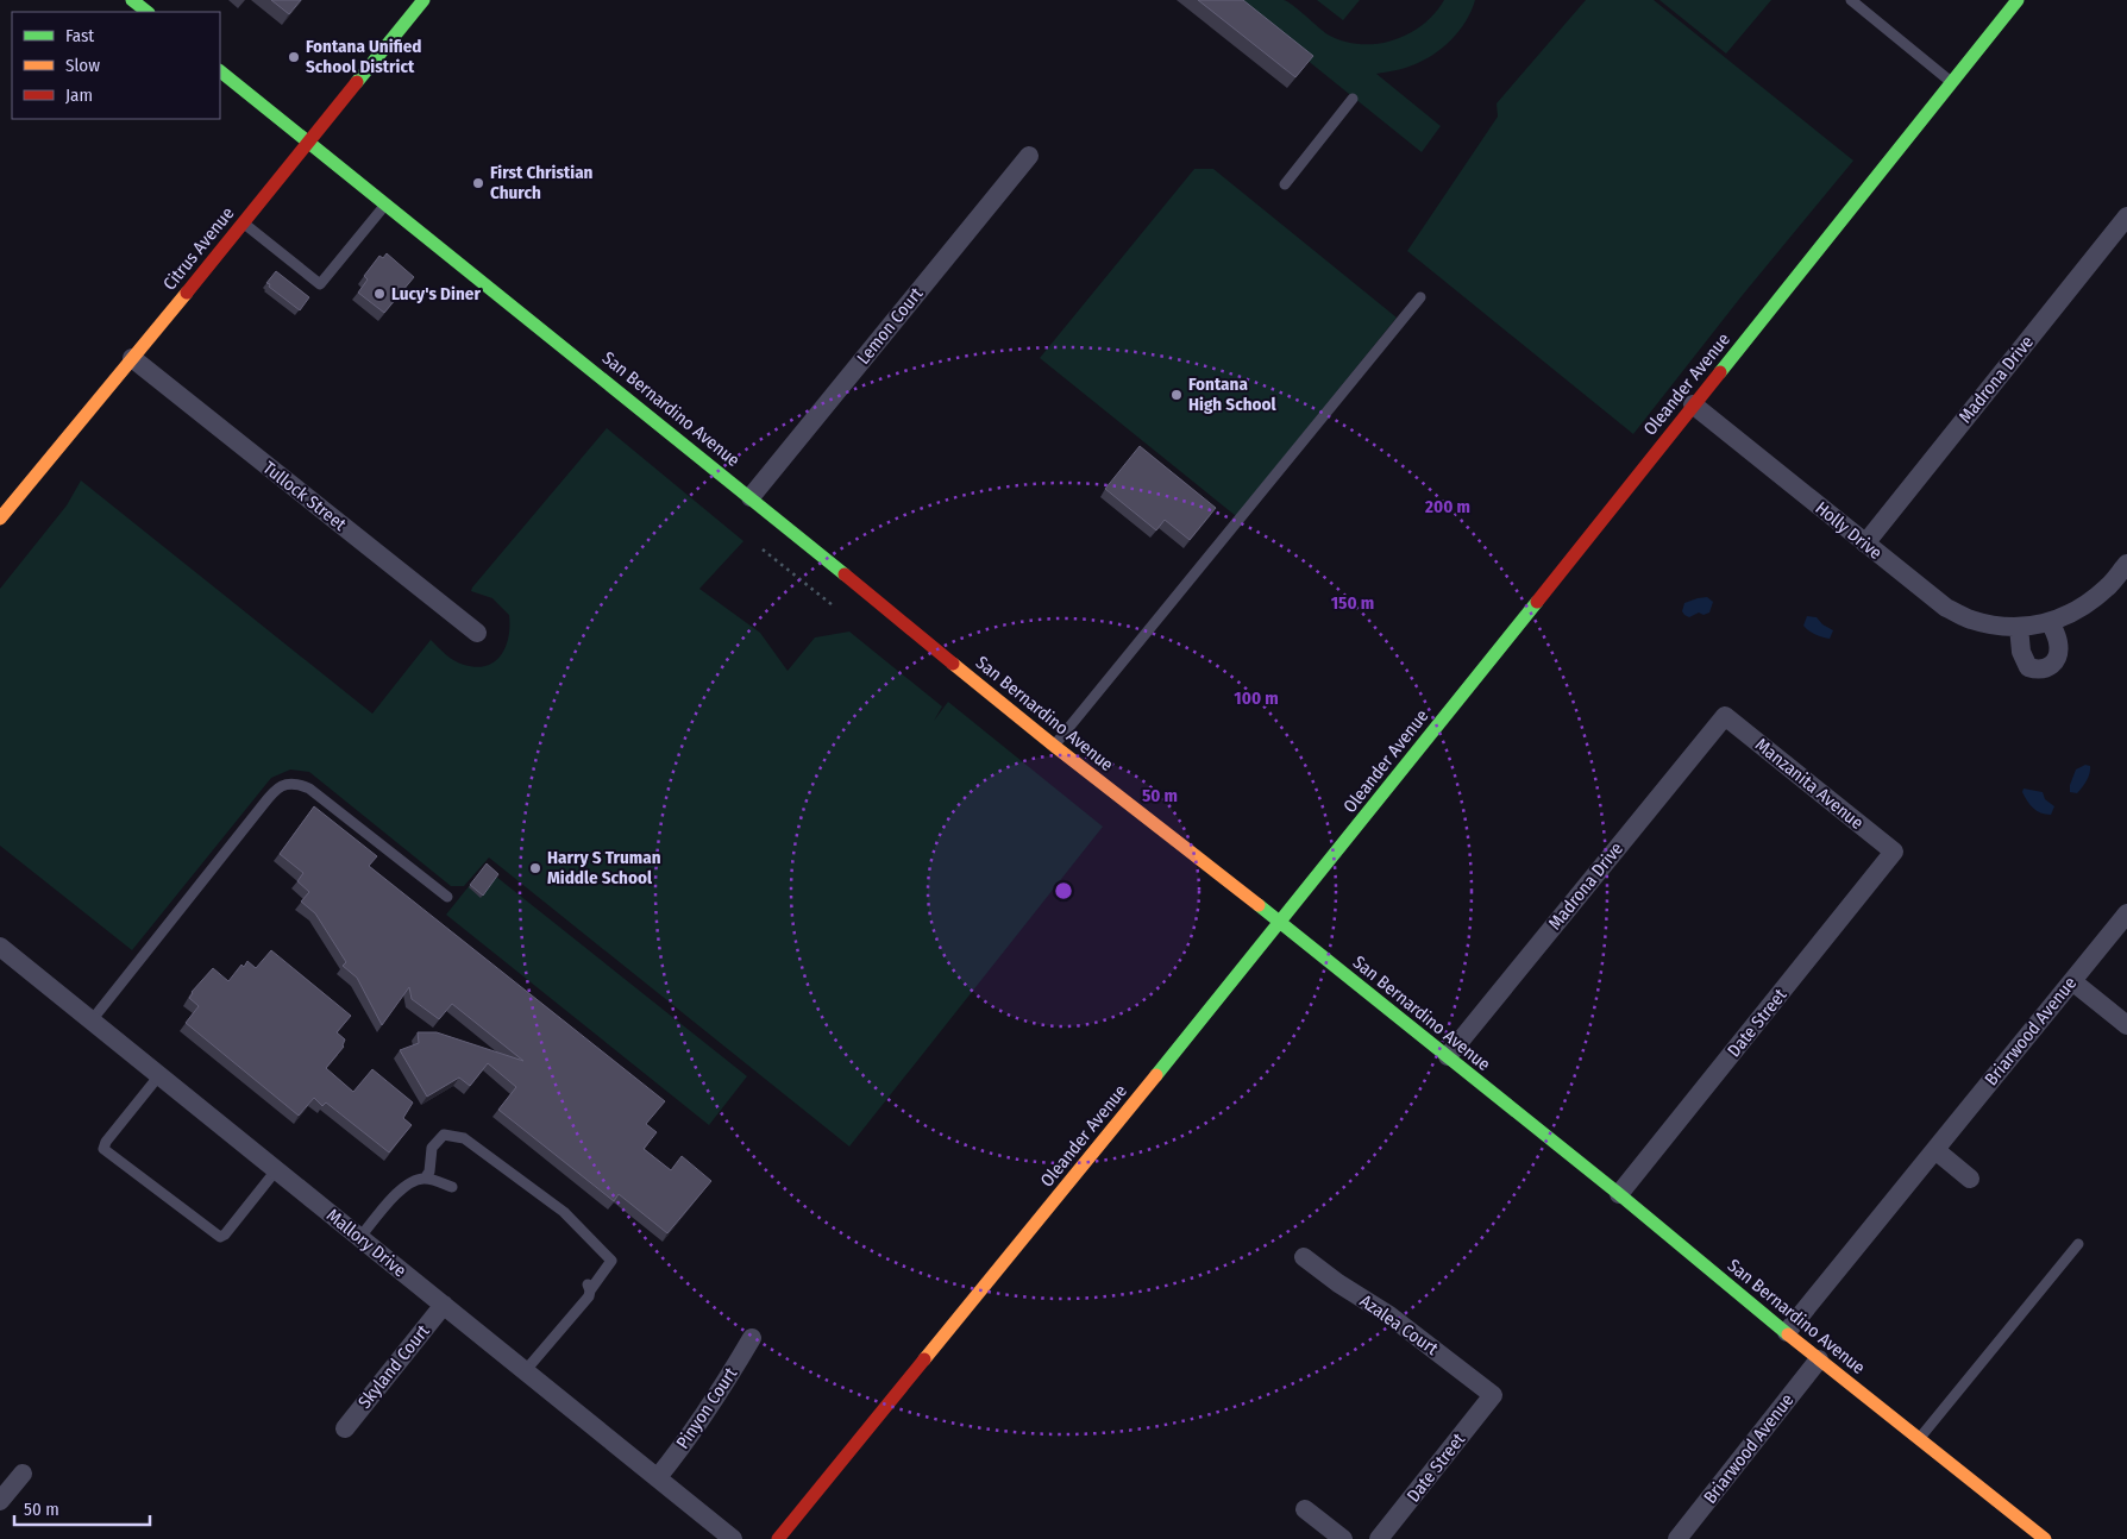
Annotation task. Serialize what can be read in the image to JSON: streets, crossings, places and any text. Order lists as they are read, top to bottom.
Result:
{
  "streets": {
    "main road": ["Citrus Avenue", "Oleander Avenue", "San Bernardino Avenue"],
    "street": [
      "Lemon Court",
      "Madrona Drive",
      "Tullock Street",
      "Holly Drive",
      "Manzanita Avenue",
      "Date Street",
      "Briarwood Avenue",
      "Mallory Drive",
      "Azalea Court",
      "Skyland Court",
      "Pinyon Court"
    ]
  },
  "crossings": [
    ["Citrus Avenue", "San Bernardino Avenue"],
    ["Citrus Avenue", "Tullock Street"],
    ["Lemon Court", "San Bernardino Avenue"],
    ["Madrona Drive", "San Bernardino Avenue"],
    ["Madrona Drive", "Holly Drive"],
    ["Madrona Drive", "Manzanita Avenue"],
    ["Oleander Avenue", "San Bernardino Avenue"],
    ["Oleander Avenue", "Holly Drive"],
    ["San Bernardino Avenue", "Date Street"],
    ["San Bernardino Avenue", "Briarwood Avenue"],
    ["Manzanita Avenue", "Date Street"],
    ["Date Street", "Azalea Court"],
    ["Mallory Drive", "Skyland Court"],
    ["Mallory Drive", "Pinyon Court"]
  ],
  "places": [
    "Fontana Unified School District",
    "First Christian Church",
    "Lucy's Diner",
    "Fontana High School",
    "Harry S Truman Middle School"
  ],
  "legend": ["Fast", "Slow", "Jam"],
  "scale_bar": "50 m",
  "rings": [
    "200 m",
    "150 m",
    "100 m",
    "50 m"
  ]
}
